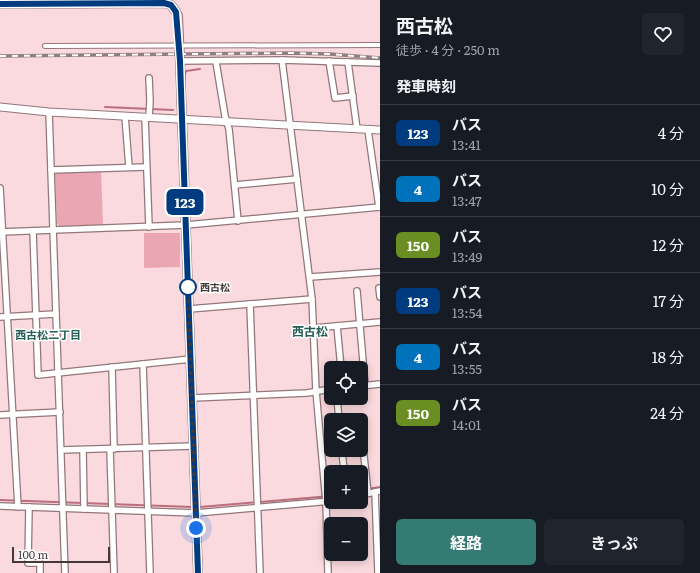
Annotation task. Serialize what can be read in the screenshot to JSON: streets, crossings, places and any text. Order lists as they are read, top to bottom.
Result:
{
  "districts": ["西古松", "西古松二丁目"],
  "places": ["西古松"],
  "lines": ["bus line 123"],
  "scale_bar": "100 m",
  "page": {
    "on_map": "123",
    "heading": [
      ["西古松", "徒歩 · 4 分 · 250 m"],
      "発車時刻"
    ],
    "list": [
      {
        "mark": "123",
        "name": "バス",
        "note": "13:41",
        "value": "4 分"
      },
      {
        "mark": "4",
        "name": "バス",
        "note": "13:47",
        "value": "10 分"
      },
      {
        "mark": "150",
        "name": "バス",
        "note": "13:49",
        "value": "12 分"
      },
      {
        "mark": "123",
        "name": "バス",
        "note": "13:54",
        "value": "17 分"
      },
      {
        "mark": "4",
        "name": "バス",
        "note": "13:55",
        "value": "18 分"
      },
      {
        "mark": "150",
        "name": "バス",
        "note": "14:01",
        "value": "24 分"
      }
    ],
    "map_buttons": ["+", "−"],
    "buttons": ["経路", "きっぷ"],
    "scale": "100 m"
  }
}
